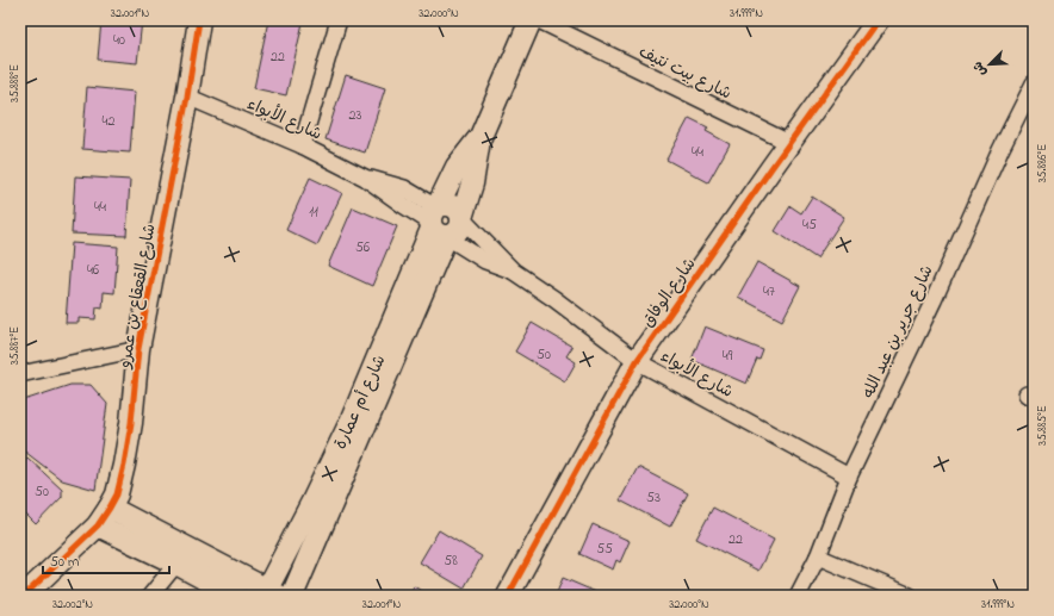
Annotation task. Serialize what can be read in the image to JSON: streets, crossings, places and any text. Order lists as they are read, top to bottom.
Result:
{
  "streets": {
    "street": [
      "شارع بيت نتيف",
      "شارع الأبواء",
      "شارع الوفاق",
      "شارع القعقاع بن عمرو",
      "شارع جرير بن عبد الله",
      "شارع أم عمارة"
    ]
  },
  "crossings": [
    ["شارع بيت نتيف", "شارع الوفاق"],
    ["شارع الأبواء", "شارع الوفاق"],
    ["شارع الأبواء", "شارع القعقاع بن عمرو"],
    ["شارع الأبواء", "شارع جرير بن عبد الله"],
    ["شارع الأبواء", "شارع أم عمارة"]
  ],
  "house_numbers": [
    "40",
    "22",
    "23",
    "42",
    "44",
    "44",
    "11",
    "45",
    "56",
    "46",
    "47",
    "50",
    "49",
    "50",
    "53",
    "22",
    "55",
    "58"
  ],
  "scale_bar": "50 m",
  "north": "bottom left",
  "coordinates": [
    "32.001°N",
    "32.000°N",
    "31.999°N",
    "35.888°E",
    "35.886°E",
    "35.887°E",
    "35.885°E",
    "32.002°N"
  ]
}
